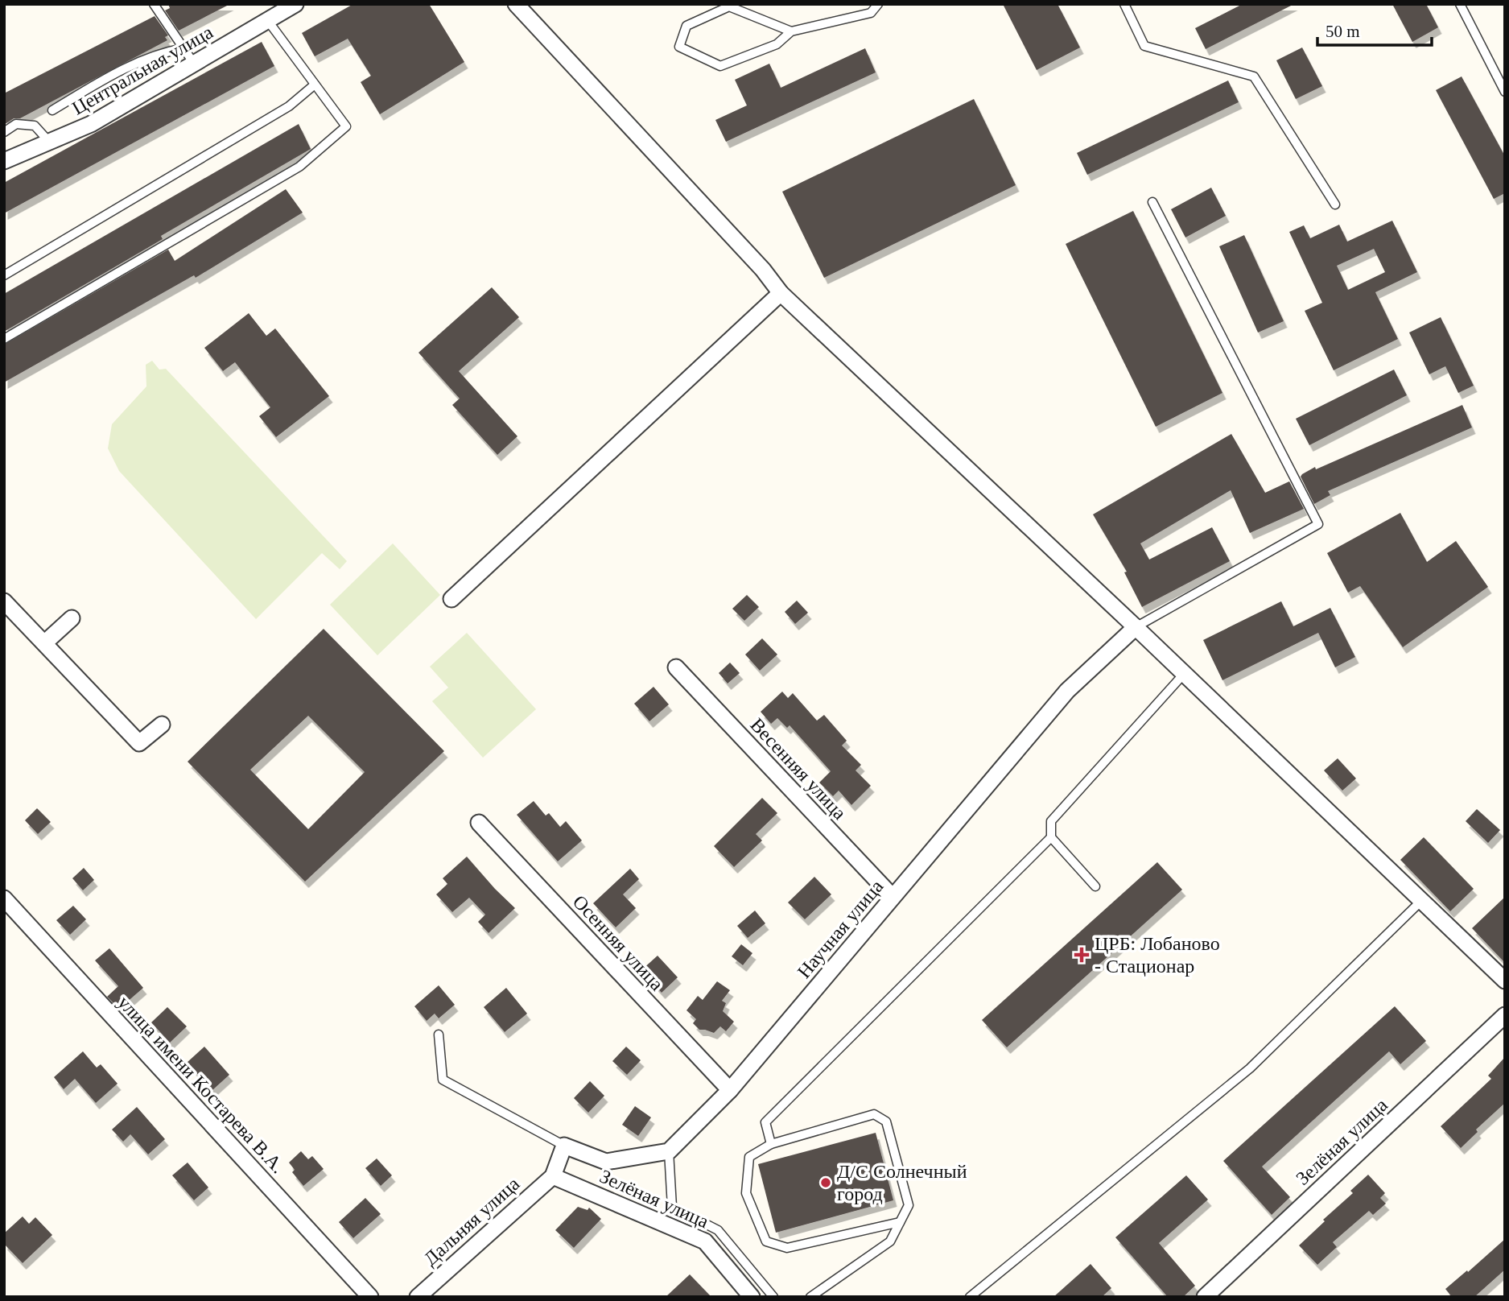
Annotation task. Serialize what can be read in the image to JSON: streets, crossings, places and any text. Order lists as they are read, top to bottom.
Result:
{
  "streets": {
    "street": [
      "Центральная улица",
      "Весенняя улица",
      "Научная улица",
      "Осенняя улица",
      "улица имени Костарева В.А.",
      "Зелёная улица",
      "Дальняя улица"
    ]
  },
  "crossings": [
    ["Весенняя улица", "Научная улица"],
    ["Научная улица", "Осенняя улица"],
    ["Зелёная улица", "Дальняя улица"]
  ],
  "places": {
    "health": ["ЦРБ: Лобаново - Стационар"],
    "other": ["Д/С Солнечный город"]
  },
  "scale_bar": "50 m"
}
